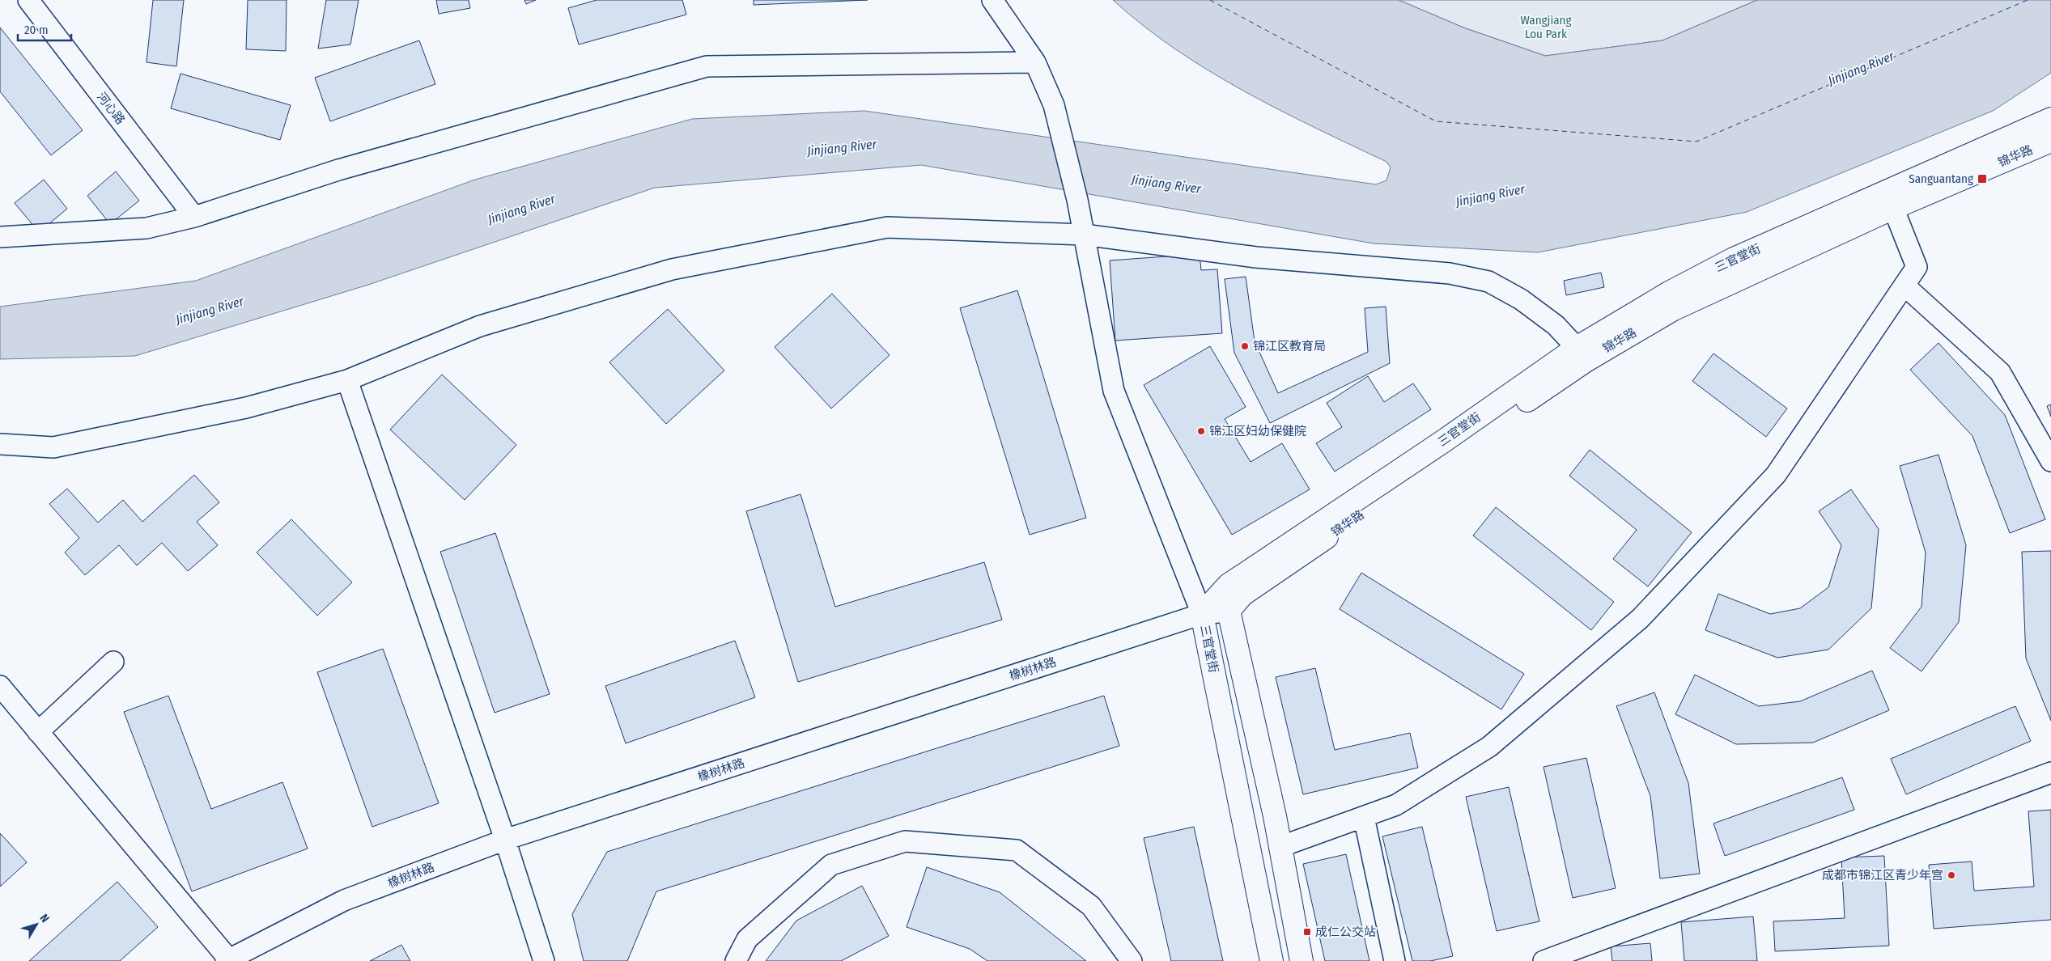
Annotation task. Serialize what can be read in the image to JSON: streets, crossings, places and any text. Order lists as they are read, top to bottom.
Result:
{
  "streets": {
    "main road": ["锦华路", "三官堂街"],
    "street": ["河心路", "橡树林路"]
  },
  "crossings": [
    ["锦华路", "三官堂街"],
    ["锦华路", "橡树林路"],
    ["三官堂街", "橡树林路"]
  ],
  "water": ["Jinjiang River"],
  "parks": ["Wangjiang Lou Park"],
  "places": {
    "transit": ["Sanguantang", "成仁公交站"],
    "other": ["锦江区教育局", "锦江区妇幼保健院", "成都市锦江区青少年宫"]
  },
  "scale_bar": "20 m",
  "north": "top right"
}
